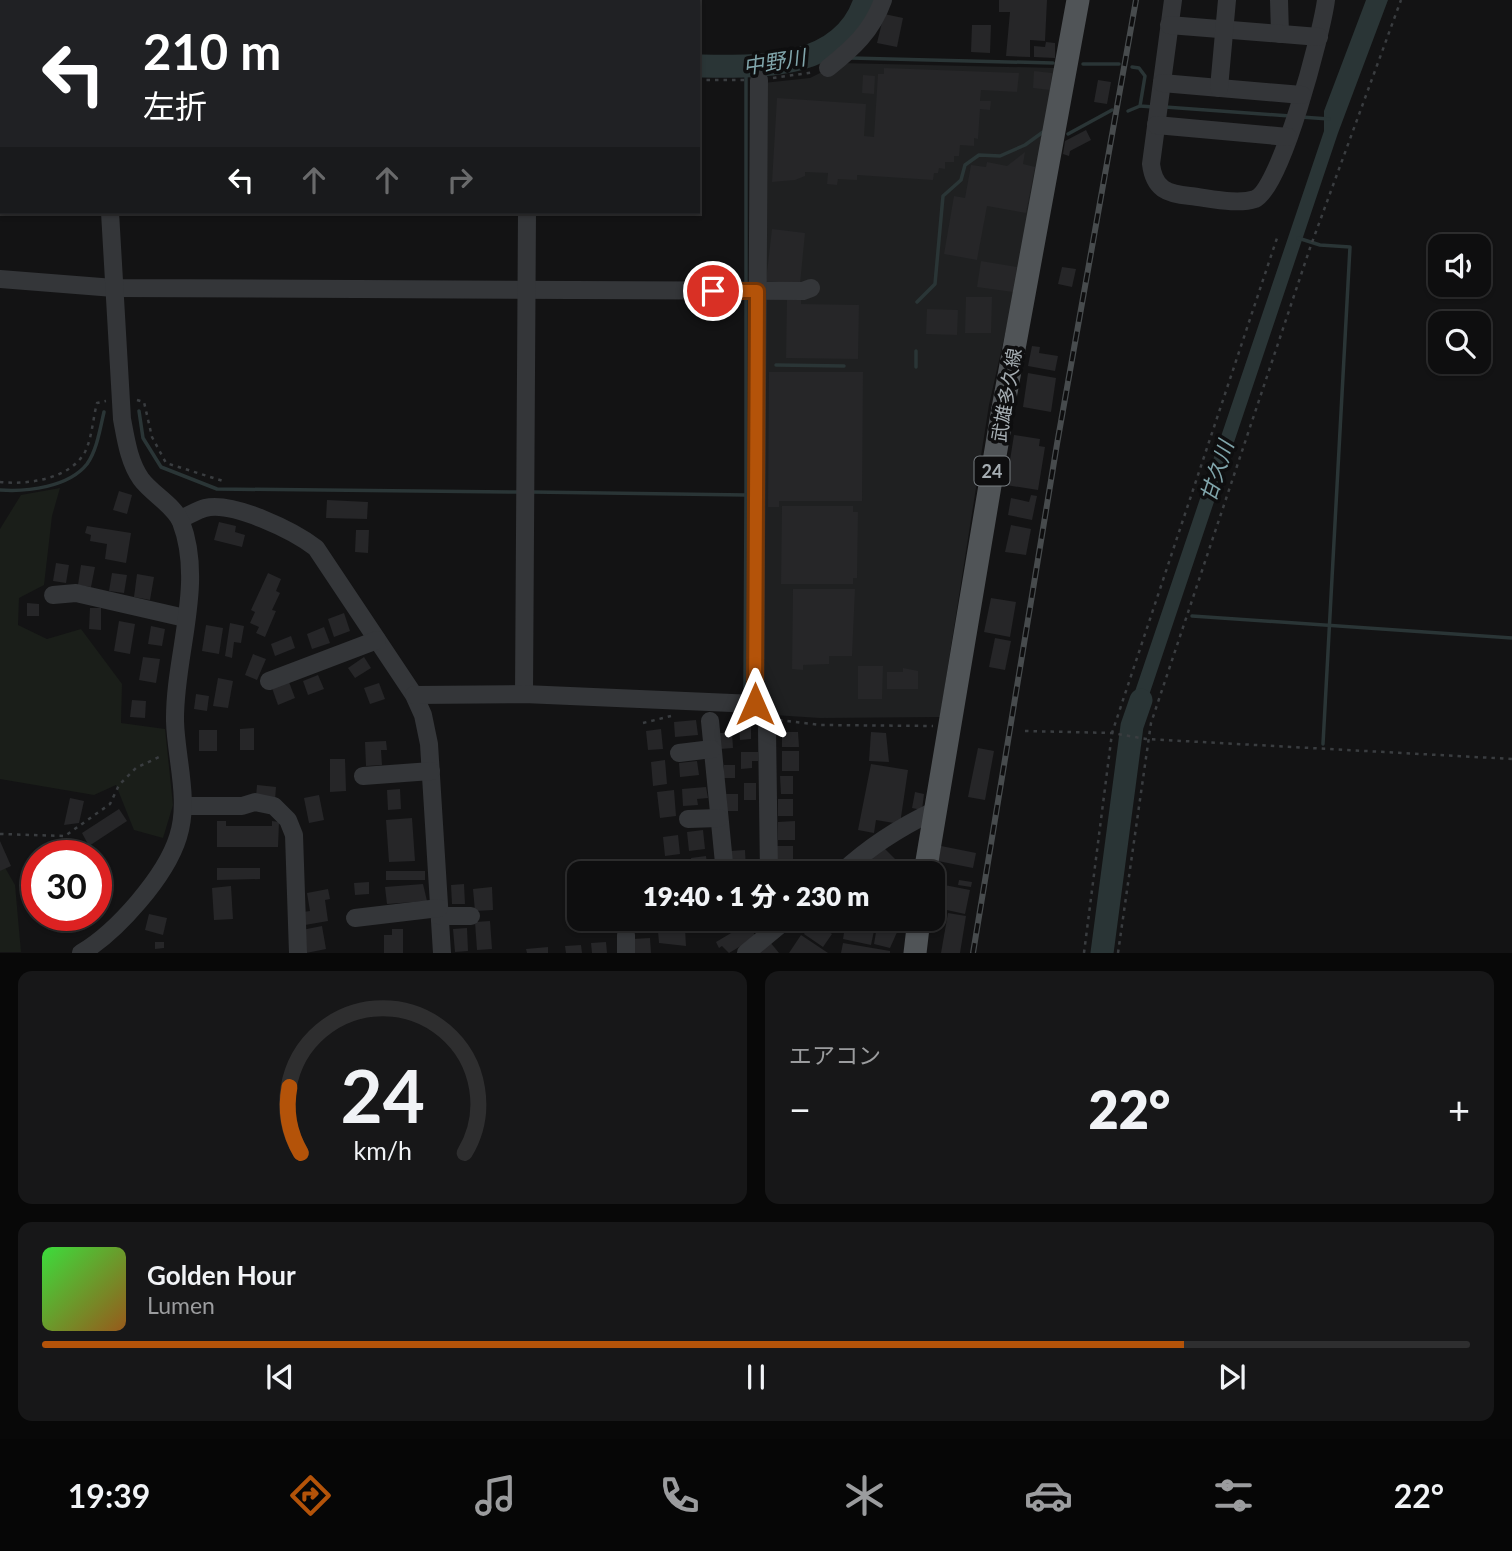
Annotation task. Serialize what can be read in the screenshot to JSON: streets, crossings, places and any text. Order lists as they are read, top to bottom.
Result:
{
  "streets": {
    "main road": ["武雄多久線", "24"]
  },
  "water": ["中野川", "甘久川"],
  "page": {
    "turn": ["210 m", "左折"],
    "limit": "30",
    "trip": "19:40 · 1 分 · 230 m",
    "tile": "エアコン",
    "heat": ["−", "22°", "+"],
    "song": ["Golden Hour", "Lumen"],
    "tabs": ["19:39", "22°"],
    "gauge": ["24", "km/h"]
  }
}
